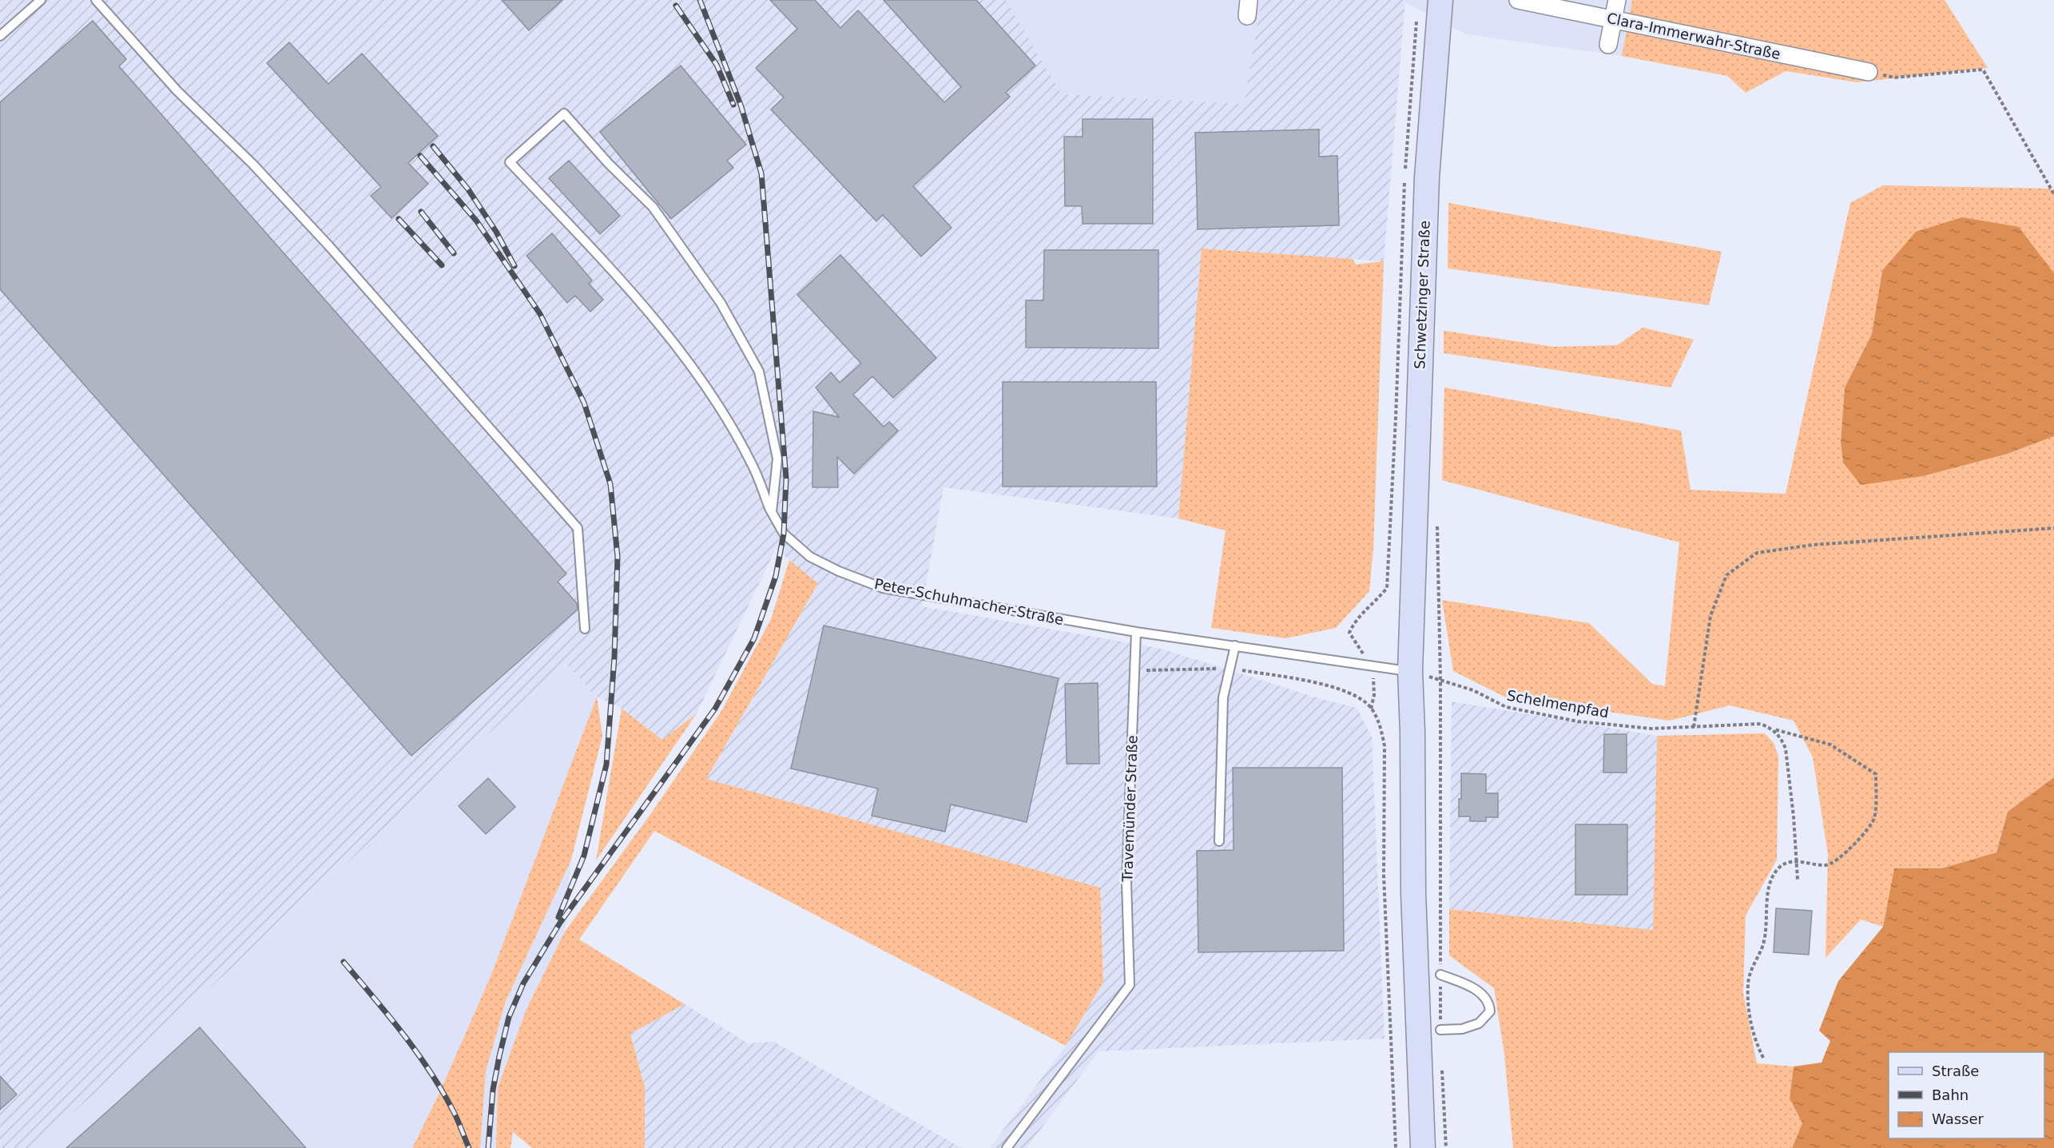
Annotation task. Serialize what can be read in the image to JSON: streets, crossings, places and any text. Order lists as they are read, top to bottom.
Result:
{
  "streets": {
    "main road": ["Schwetzinger Straße"],
    "street": ["Clara-Immerwahr-Straße"],
    "lane": ["Peter-Schuhmacher-Straße", "Travemünder Straße"],
    "path": ["Schelmenpfad"]
  },
  "crossings": [
    ["Schwetzinger Straße", "Peter-Schuhmacher-Straße"],
    ["Schwetzinger Straße", "Schelmenpfad"],
    ["Peter-Schuhmacher-Straße", "Schelmenpfad"],
    ["Peter-Schuhmacher-Straße", "Travemünder Straße"]
  ],
  "legend": ["Straße", "Bahn", "Wasser"]
}
